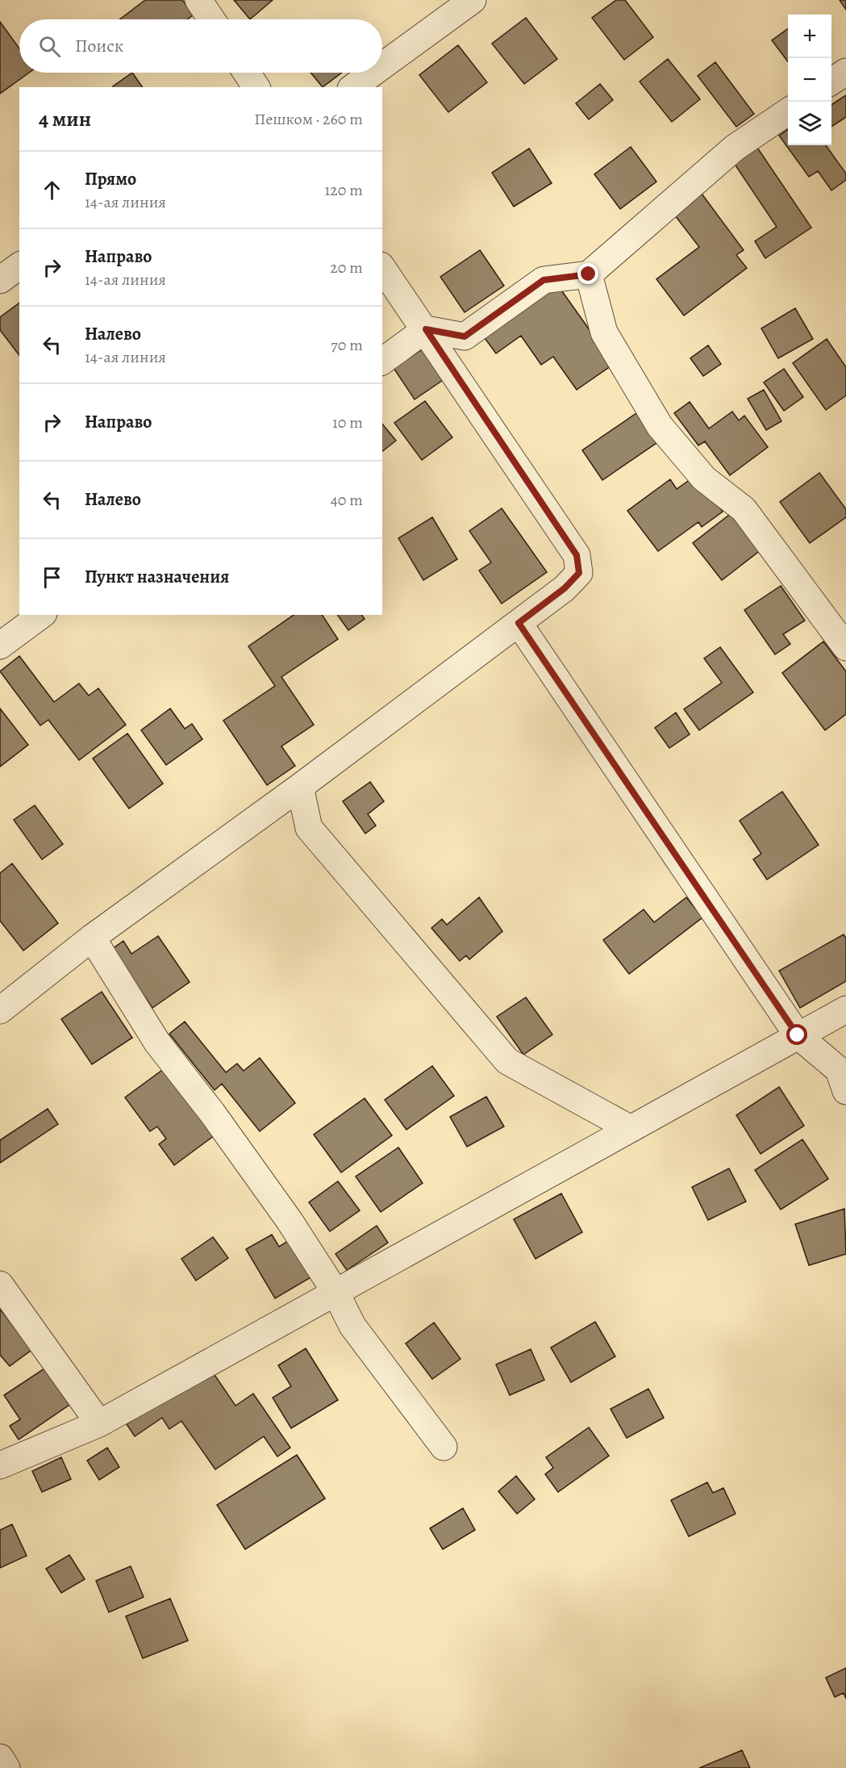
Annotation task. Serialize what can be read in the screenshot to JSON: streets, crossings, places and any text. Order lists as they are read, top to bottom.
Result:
{
  "page": {
    "map_buttons": ["+", "−"],
    "search": "Поиск",
    "heading": ["4 мин", "Пешком · 260 m"],
    "list": [
      ["Прямо", "14-ая линия", "120 m"],
      ["Направо", "14-ая линия", "20 m"],
      ["Налево", "14-ая линия", "70 m"],
      ["Направо", "10 m"],
      ["Налево", "40 m"],
      "Пункт назначения"
    ]
  }
}
